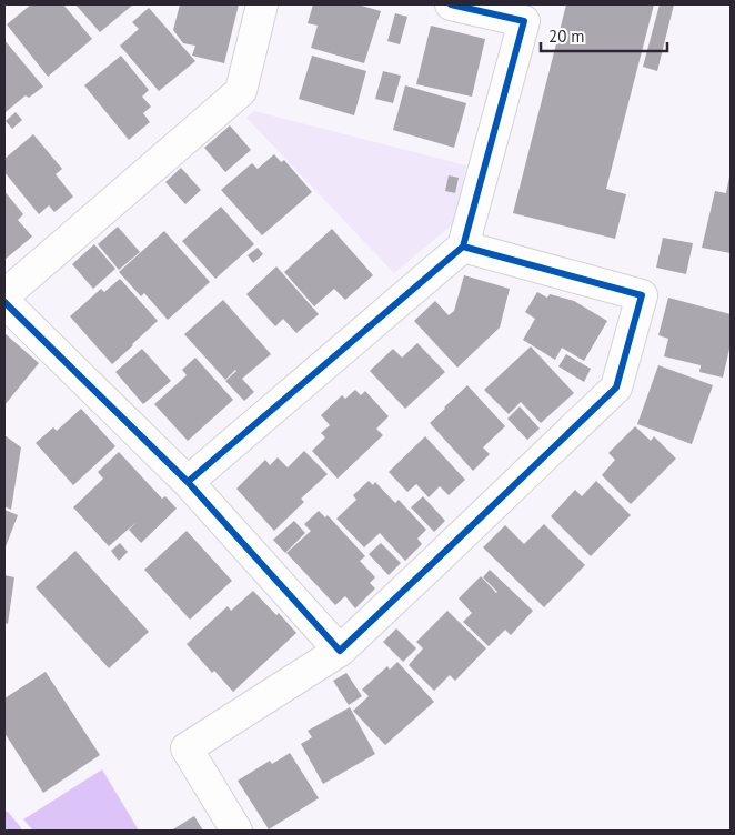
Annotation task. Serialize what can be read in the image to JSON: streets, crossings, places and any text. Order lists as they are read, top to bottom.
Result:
{
  "scale_bar": "20 m"
}
